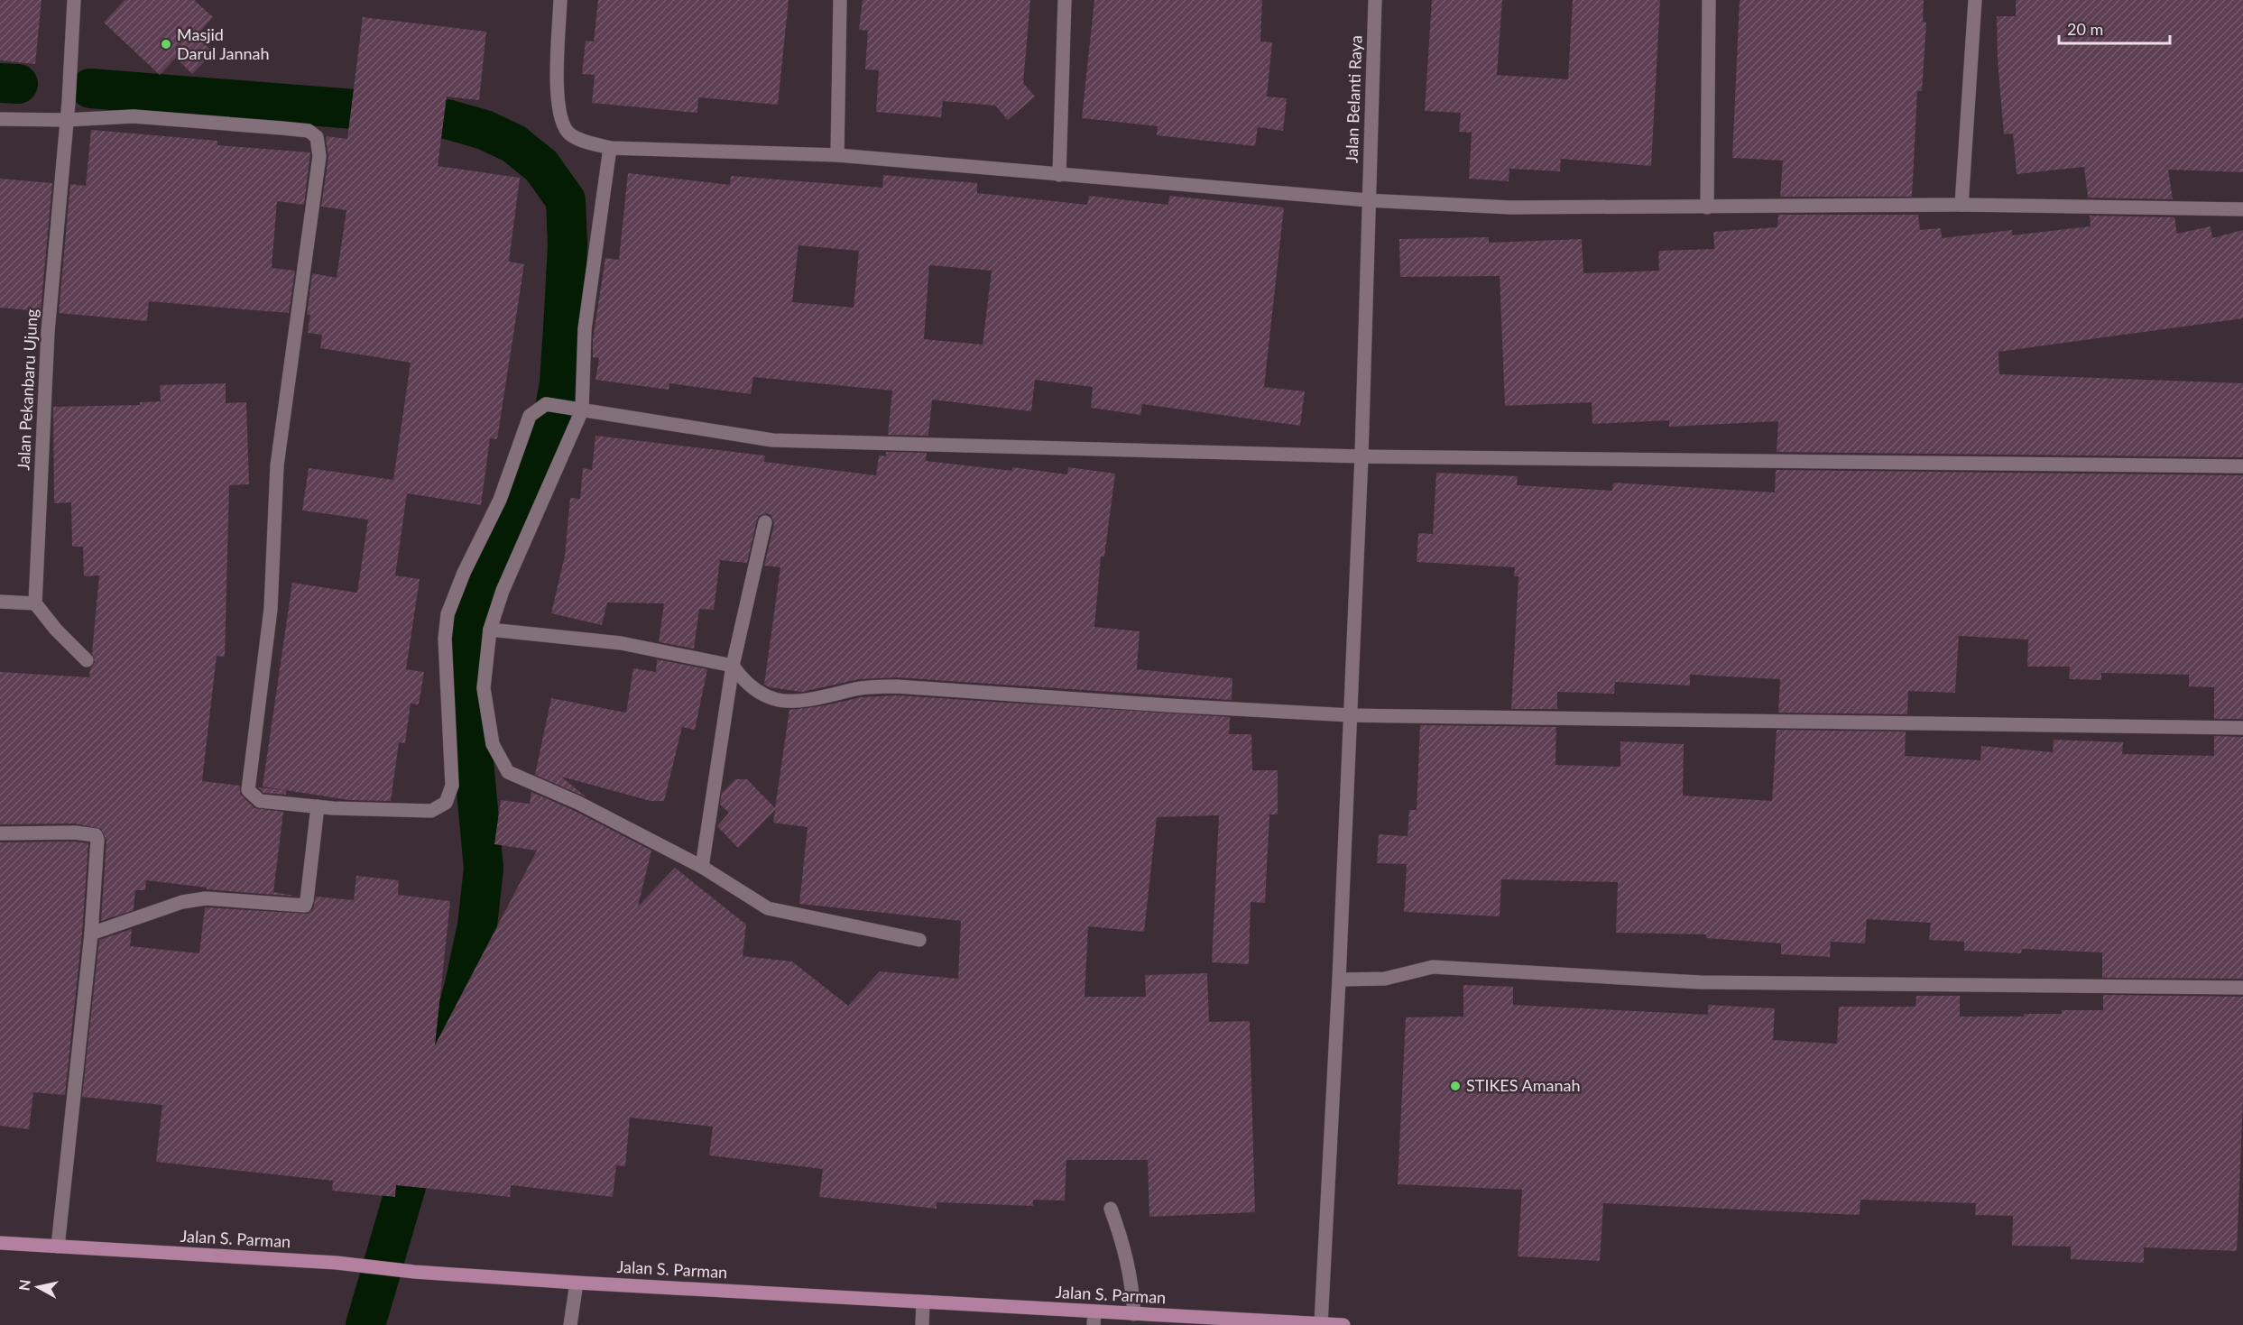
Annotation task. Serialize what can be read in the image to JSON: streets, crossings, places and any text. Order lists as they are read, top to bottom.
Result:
{
  "streets": {
    "main road": ["Jalan S. Parman"],
    "street": ["Jalan Belanti Raya", "Jalan Pekanbaru Ujung"]
  },
  "crossings": [
    ["Jalan Belanti Raya", "Jalan S. Parman"]
  ],
  "places": ["Masjid Darul Jannah", "STIKES Amanah"],
  "scale_bar": "20 m",
  "north": "left"
}
